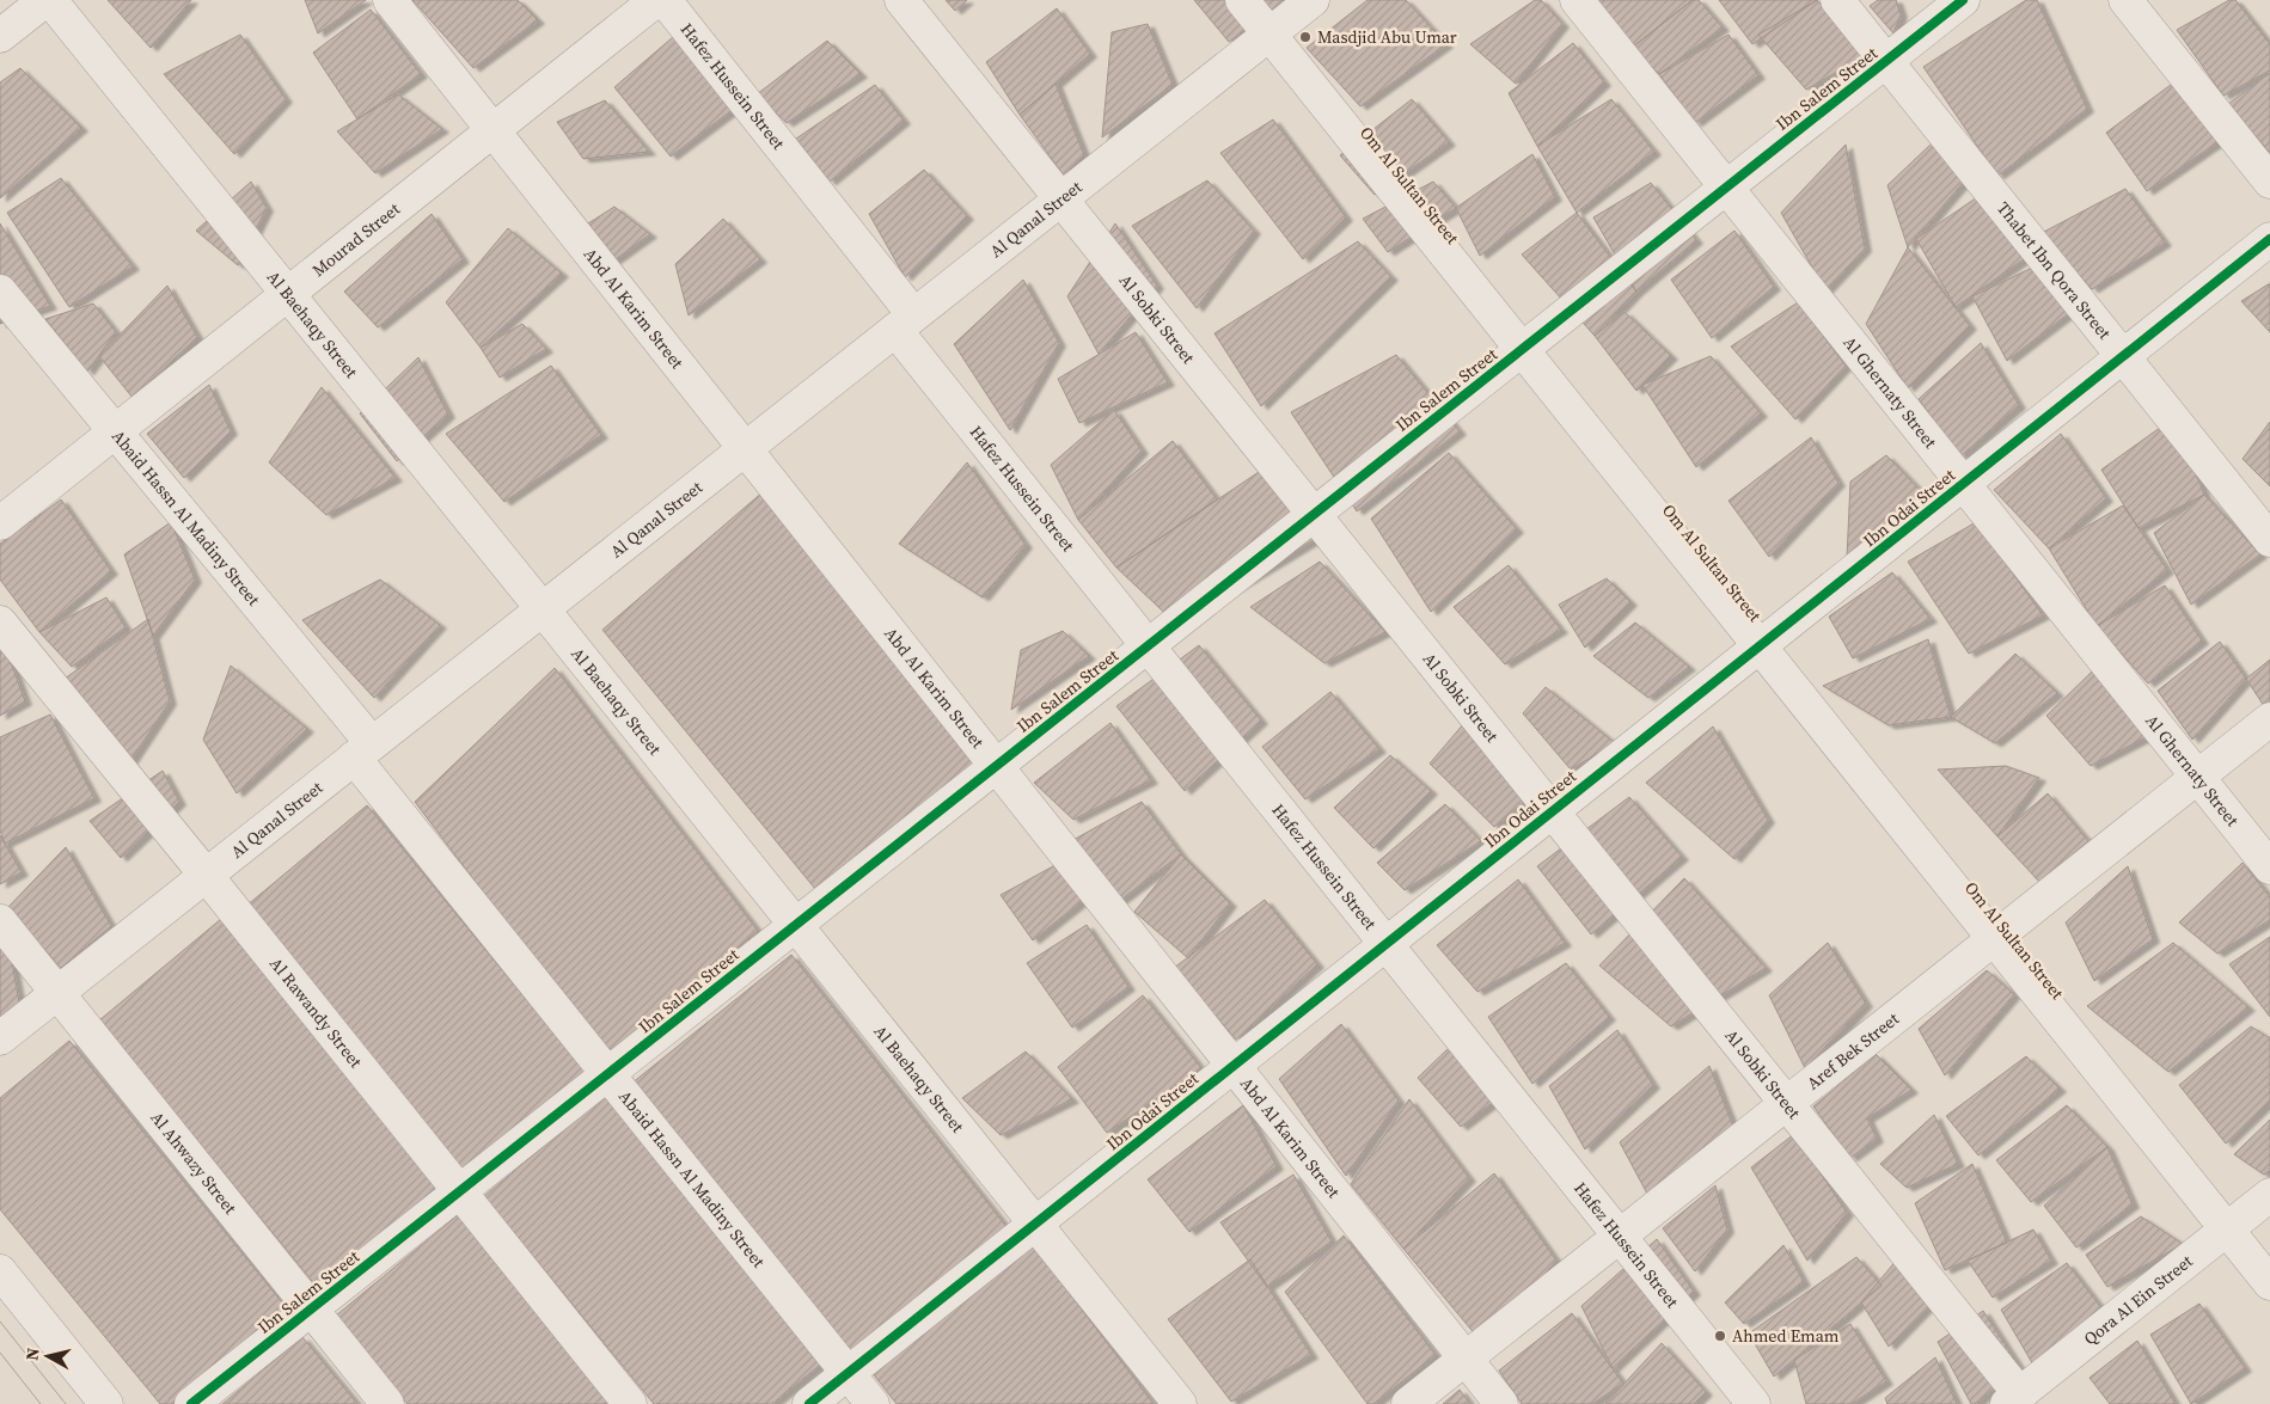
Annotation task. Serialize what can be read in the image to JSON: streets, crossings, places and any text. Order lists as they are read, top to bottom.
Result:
{
  "streets": {
    "street": [
      "Hafez Hussein Street",
      "Ibn Salem Street",
      "Om Al Sultan Street",
      "Al Qanal Street",
      "Mourad Street",
      "Thabet Ibn Qora Street",
      "Abd Al Karim Street",
      "Al Sobki Street",
      "Al Baehaqy Street",
      "Al Ghernaty Street",
      "Ibn Odai Street",
      "Abaid Hassn Al Madiny Street",
      "Al Rawandy Street",
      "Aref Bek Street",
      "Al Ahwazy Street",
      "Qora Al Ein Street"
    ]
  },
  "crossings": [
    ["Hafez Hussein Street", "Ibn Salem Street"],
    ["Hafez Hussein Street", "Al Qanal Street"],
    ["Hafez Hussein Street", "Ibn Odai Street"],
    ["Hafez Hussein Street", "Aref Bek Street"],
    ["Ibn Salem Street", "Om Al Sultan Street"],
    ["Ibn Salem Street", "Thabet Ibn Qora Street"],
    ["Ibn Salem Street", "Abd Al Karim Street"],
    ["Ibn Salem Street", "Al Sobki Street"],
    ["Ibn Salem Street", "Al Baehaqy Street"],
    ["Ibn Salem Street", "Al Ghernaty Street"],
    ["Ibn Salem Street", "Abaid Hassn Al Madiny Street"],
    ["Ibn Salem Street", "Al Rawandy Street"],
    ["Ibn Salem Street", "Al Ahwazy Street"],
    ["Om Al Sultan Street", "Al Qanal Street"],
    ["Om Al Sultan Street", "Ibn Odai Street"],
    ["Om Al Sultan Street", "Aref Bek Street"],
    ["Om Al Sultan Street", "Qora Al Ein Street"],
    ["Al Qanal Street", "Abd Al Karim Street"],
    ["Al Qanal Street", "Al Sobki Street"],
    ["Al Qanal Street", "Al Baehaqy Street"],
    ["Al Qanal Street", "Abaid Hassn Al Madiny Street"],
    ["Al Qanal Street", "Al Rawandy Street"],
    ["Al Qanal Street", "Al Ahwazy Street"],
    ["Mourad Street", "Abd Al Karim Street"],
    ["Mourad Street", "Al Baehaqy Street"],
    ["Mourad Street", "Abaid Hassn Al Madiny Street"],
    ["Thabet Ibn Qora Street", "Ibn Odai Street"],
    ["Abd Al Karim Street", "Ibn Odai Street"],
    ["Abd Al Karim Street", "Aref Bek Street"],
    ["Al Sobki Street", "Ibn Odai Street"],
    ["Al Sobki Street", "Aref Bek Street"],
    ["Al Sobki Street", "Qora Al Ein Street"],
    ["Al Baehaqy Street", "Ibn Odai Street"],
    ["Al Ghernaty Street", "Ibn Odai Street"],
    ["Al Ghernaty Street", "Aref Bek Street"],
    ["Ibn Odai Street", "Abaid Hassn Al Madiny Street"]
  ],
  "places": ["Masdjid Abu Umar", "Ahmed Emam"],
  "north": "left"
}
